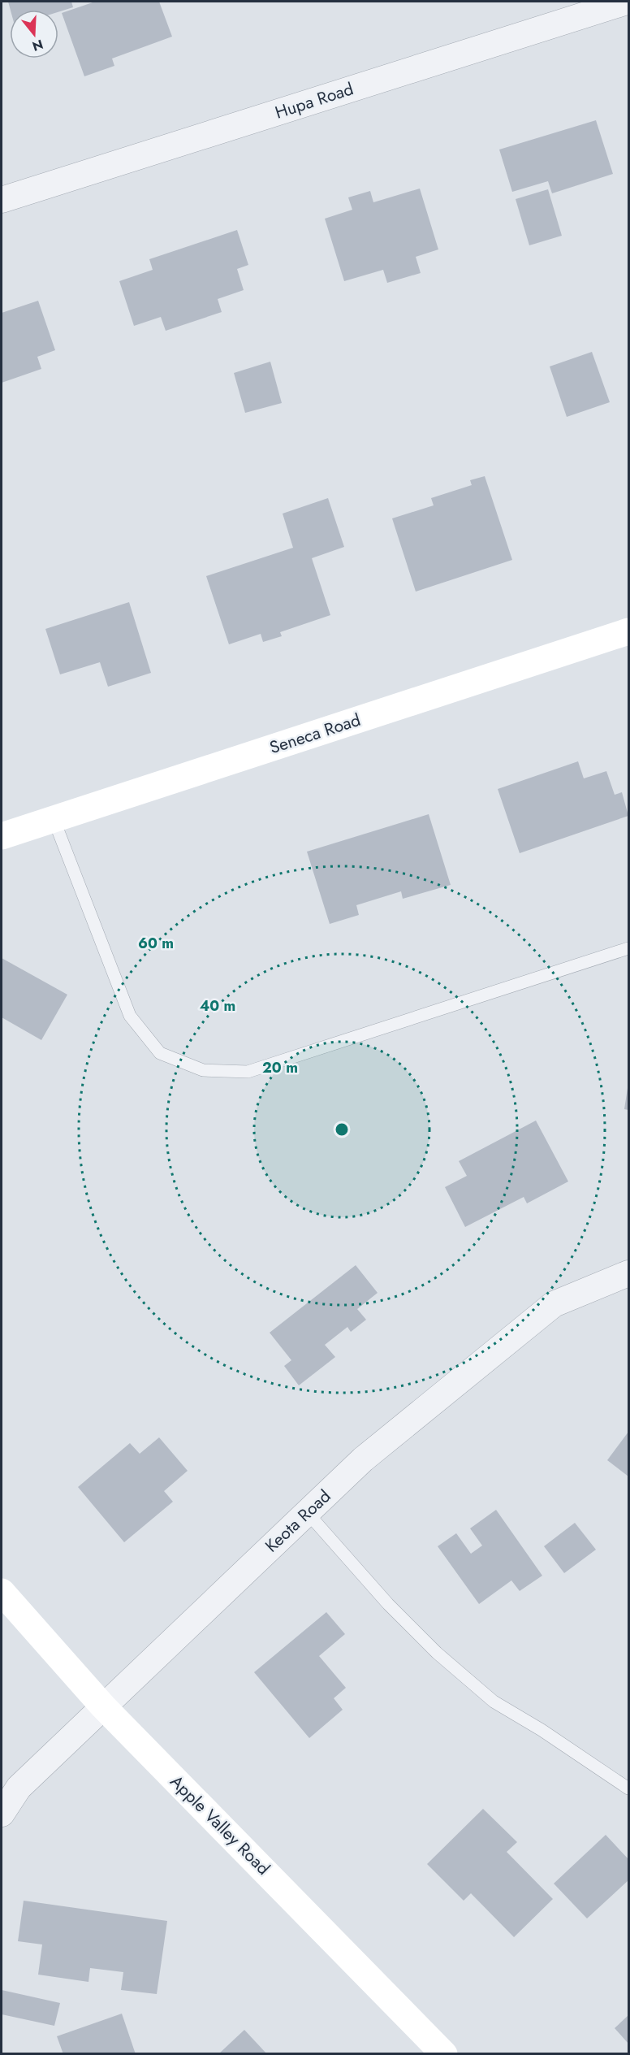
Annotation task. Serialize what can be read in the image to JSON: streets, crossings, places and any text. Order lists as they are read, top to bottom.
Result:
{
  "streets": {
    "street": [
      "Hupa Road",
      "Seneca Road",
      "Keota Road",
      "Apple Valley Road"
    ]
  },
  "crossings": [
    ["Keota Road", "Apple Valley Road"]
  ],
  "north": "bottom",
  "rings": ["60 m", "40 m", "20 m"]
}
